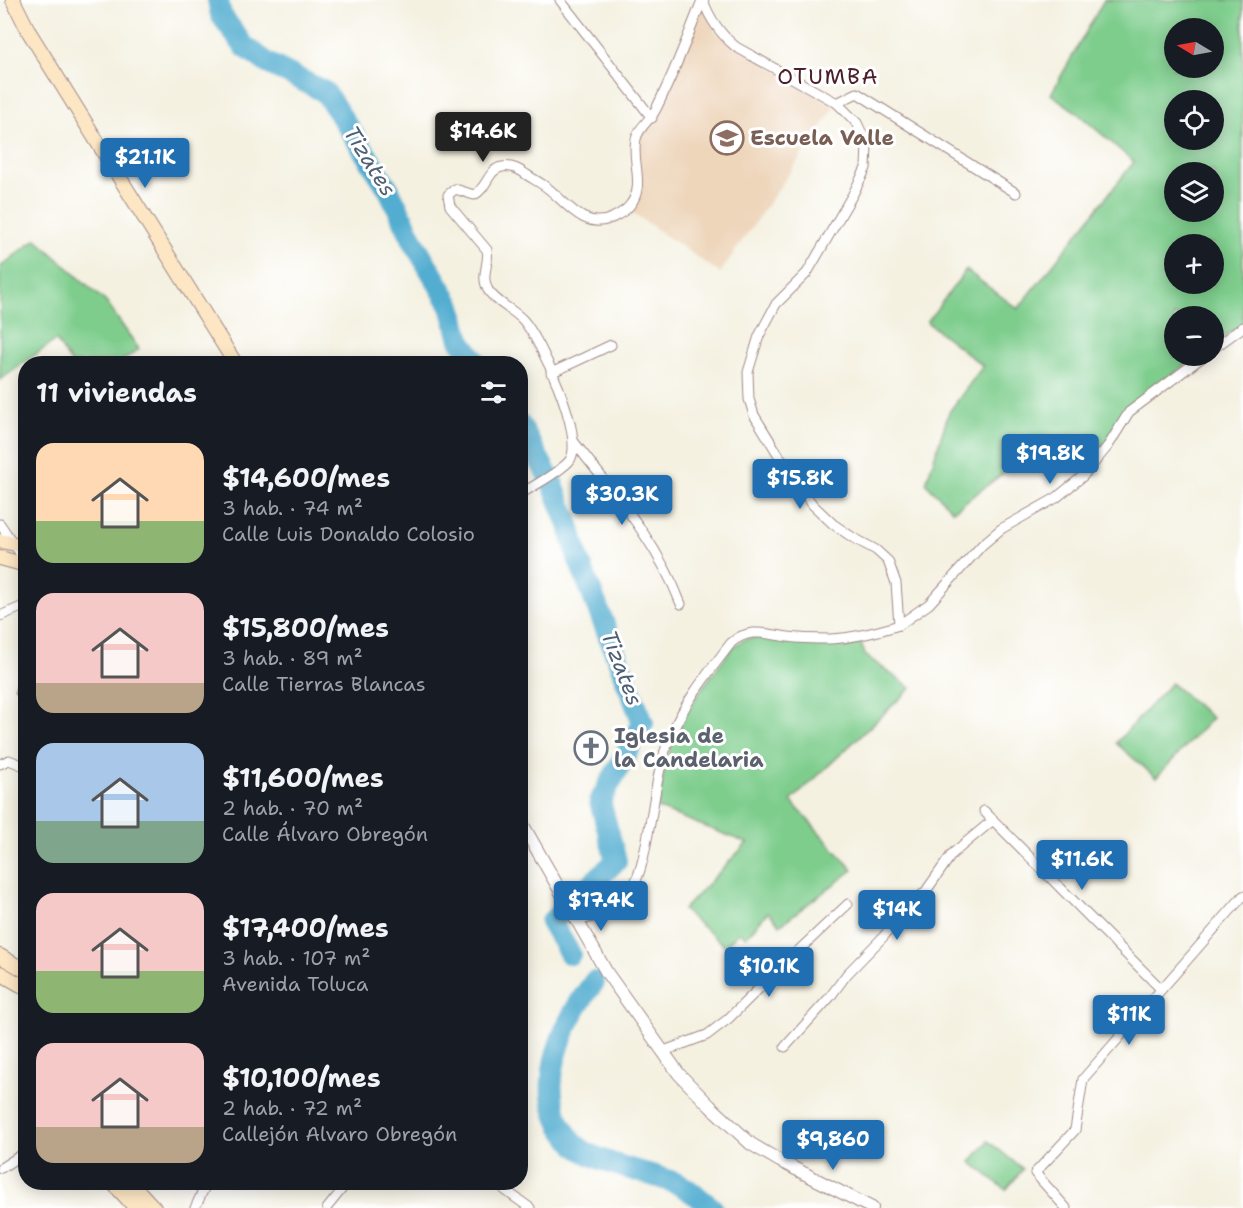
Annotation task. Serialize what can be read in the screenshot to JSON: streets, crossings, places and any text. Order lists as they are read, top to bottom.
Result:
{
  "districts": ["OTUMBA"],
  "water": ["Tizates"],
  "places": {
    "school or university": ["Escuela Valle"],
    "church": ["Iglesia de la Candelaria"]
  },
  "north": "left",
  "page": {
    "map_buttons": ["+", "−"],
    "price": [
      "$14.6K",
      "$21.1K",
      "$19.8K",
      "$15.8K",
      "$30.3K",
      "$11.6K",
      "$17.4K",
      "$14K",
      "$10.1K",
      "$11K",
      "$9,860"
    ],
    "heading": "11 viviendas",
    "list": [
      {
        "name": "$14,600/mes",
        "note": "3 hab. · 74 m² · Calle Luis Donaldo Colosio"
      },
      {
        "name": "$15,800/mes",
        "note": "3 hab. · 89 m² · Calle Tierras Blancas"
      },
      {
        "name": "$11,600/mes",
        "note": "2 hab. · 70 m² · Calle Álvaro Obregón"
      },
      {
        "name": "$17,400/mes",
        "note": "3 hab. · 107 m² · Avenida Toluca"
      },
      {
        "name": "$10,100/mes",
        "note": "2 hab. · 72 m² · Callejón Alvaro Obregón"
      }
    ]
  }
}
